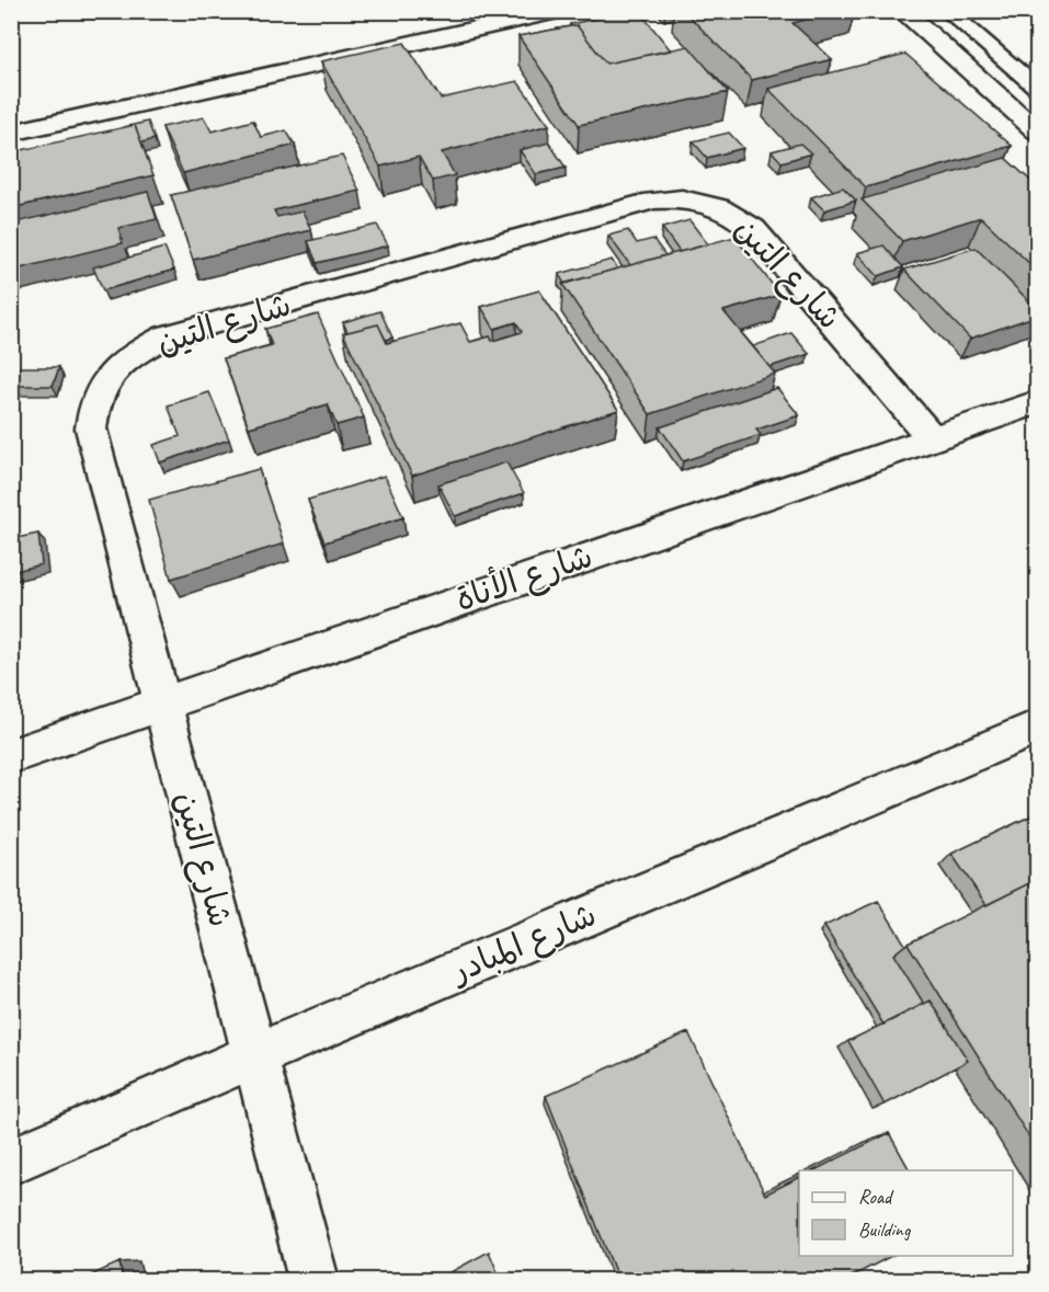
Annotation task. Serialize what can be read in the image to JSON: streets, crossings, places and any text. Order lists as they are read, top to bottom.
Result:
{
  "streets": {
    "street": ["شارع التين", "شارع الأناة", "شارع المبادر"]
  },
  "crossings": [
    ["شارع التين", "شارع الأناة"],
    ["شارع التين", "شارع المبادر"]
  ],
  "legend": ["Road", "Building"]
}
